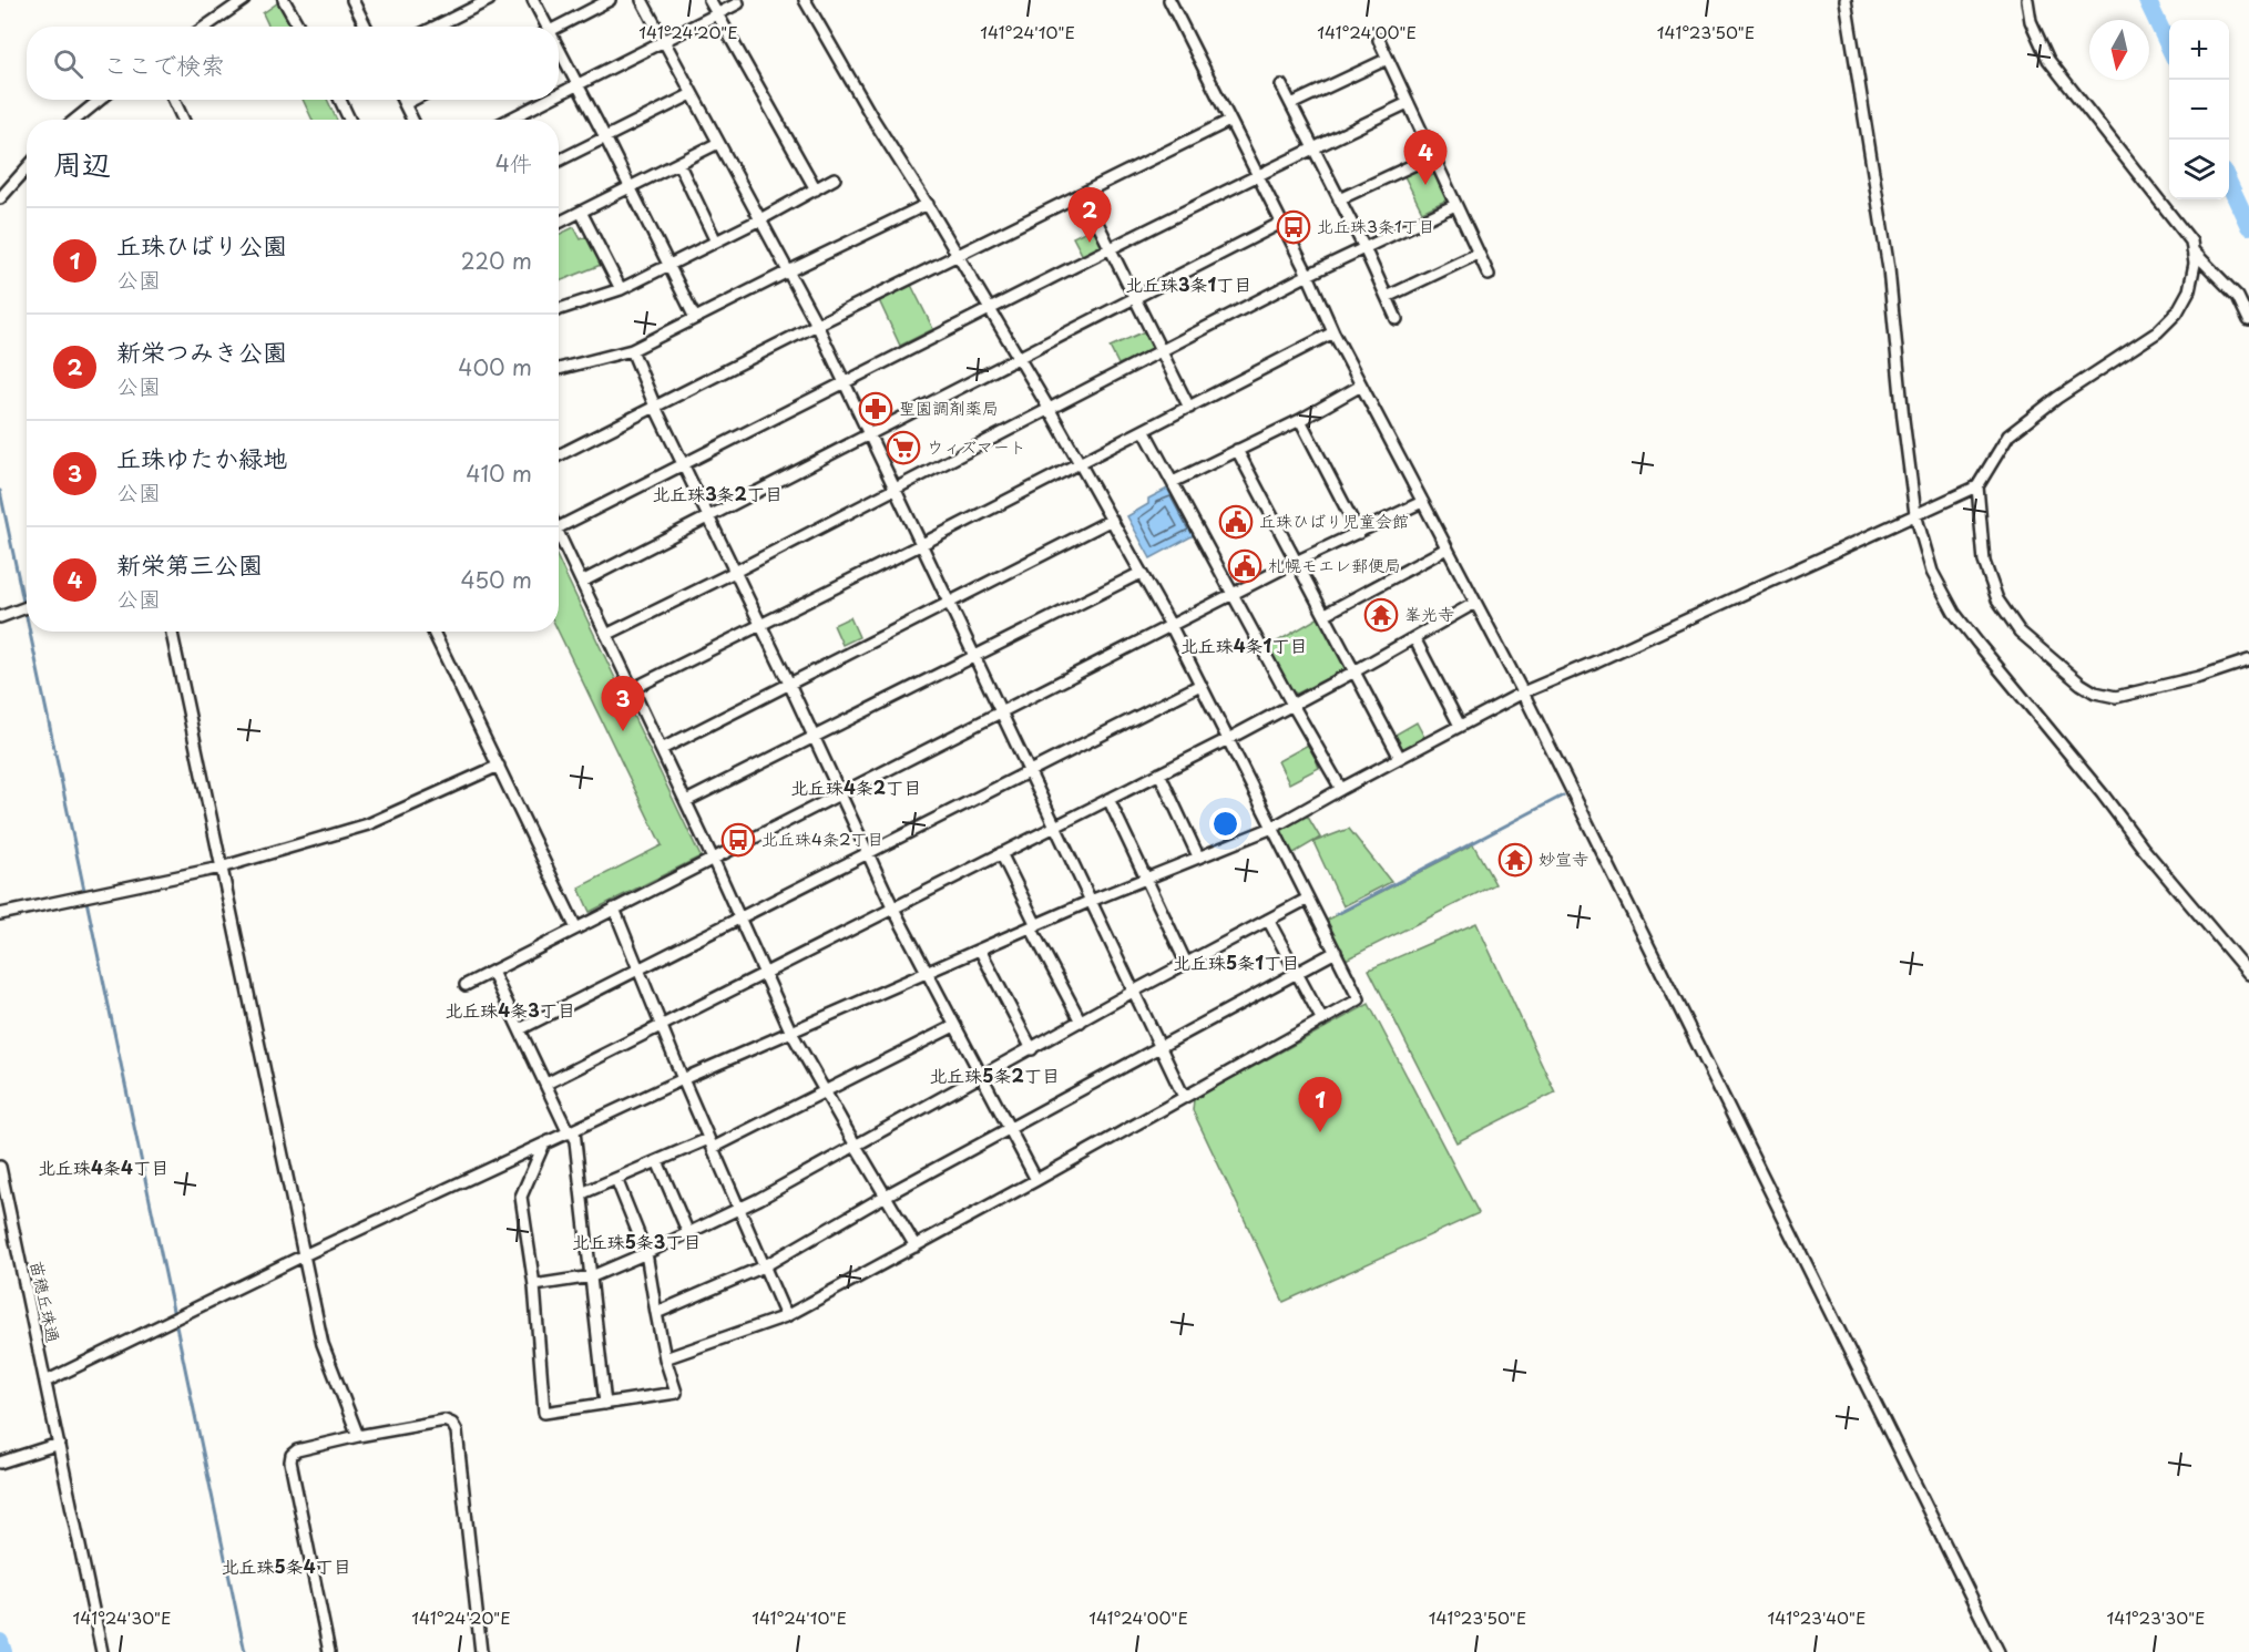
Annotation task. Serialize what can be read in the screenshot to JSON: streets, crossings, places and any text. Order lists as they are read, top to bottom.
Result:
{
  "streets": {
    "street": ["苗穂丘珠通"]
  },
  "districts": [
    "北丘珠3条1丁目",
    "北丘珠3条2丁目",
    "北丘珠4条1丁目",
    "北丘珠4条2丁目",
    "北丘珠5条1丁目",
    "北丘珠4条3丁目",
    "北丘珠5条2丁目",
    "北丘珠4条4丁目",
    "北丘珠5条3丁目",
    "北丘珠5条4丁目"
  ],
  "places": {
    "bus stop": ["北丘珠3条1丁目", "北丘珠4条2丁目"],
    "pharmacy": ["聖園調剤薬局"],
    "supermarket": ["ウィズマート"],
    "public building": ["丘珠ひばり児童会館", "札幌モエレ郵便局"],
    "temple": ["峯光寺", "妙宣寺"]
  },
  "north": "bottom",
  "page": {
    "map_buttons": ["+", "−"],
    "search": "ここで検索",
    "heading": ["周辺", "4件"],
    "pins": [
      "4",
      "2",
      "3",
      "1"
    ],
    "list": [
      {
        "mark": "1",
        "name": "丘珠ひばり公園",
        "note": "公園",
        "value": "220 m"
      },
      {
        "mark": "2",
        "name": "新栄つみき公園",
        "note": "公園",
        "value": "400 m"
      },
      {
        "mark": "3",
        "name": "丘珠ゆたか緑地",
        "note": "公園",
        "value": "410 m"
      },
      {
        "mark": "4",
        "name": "新栄第三公園",
        "note": "公園",
        "value": "450 m"
      }
    ]
  },
  "coordinates": [
    "141°24'20\"E",
    "141°24'10\"E",
    "141°24'00\"E",
    "141°23'50\"E",
    "141°24'30\"E",
    "141°23'40\"E",
    "141°23'30\"E"
  ]
}
